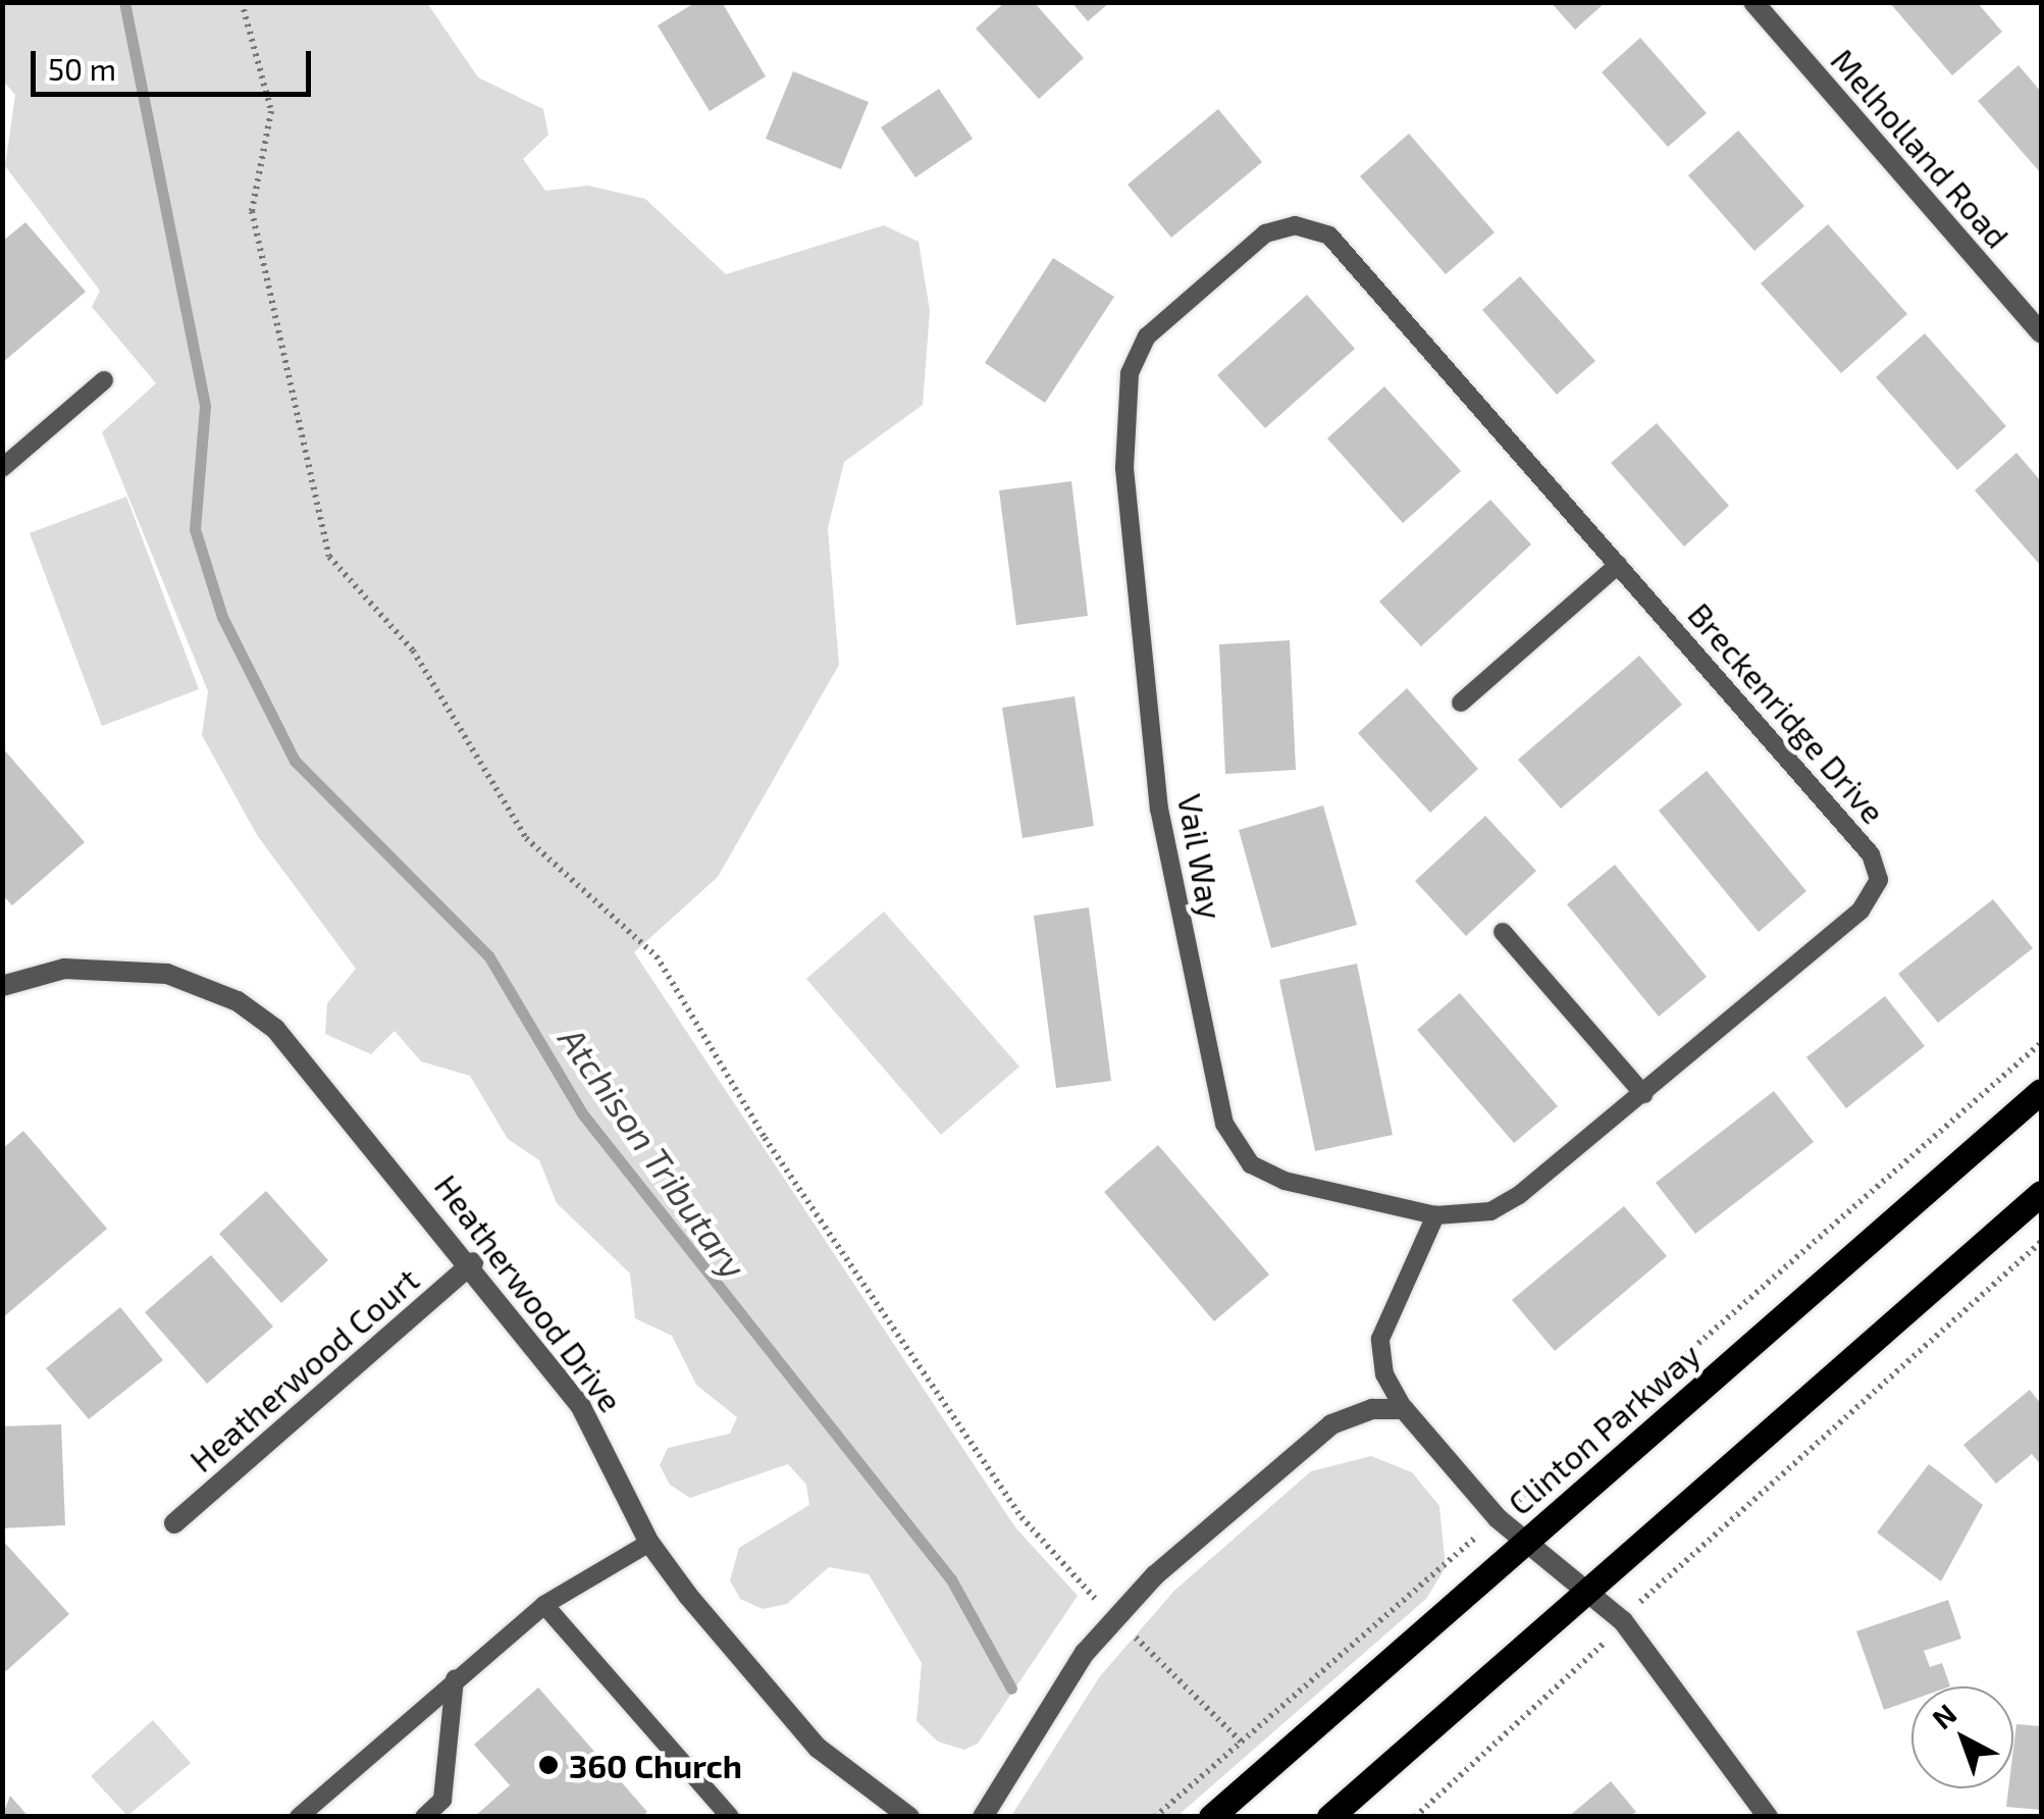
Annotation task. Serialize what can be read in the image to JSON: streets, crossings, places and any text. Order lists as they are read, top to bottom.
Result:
{
  "streets": {
    "main road": ["Clinton Parkway"],
    "street": ["Melholland Road", "Heatherwood Drive", "Heatherwood Court"],
    "lane": ["Breckenridge Drive", "Vail Way"]
  },
  "crossings": [
    ["Breckenridge Drive", "Vail Way"],
    ["Heatherwood Drive", "Heatherwood Court"]
  ],
  "water": ["Atchison Tributary"],
  "places": ["360 Church"],
  "scale_bar": "50 m",
  "north": "top left"
}
